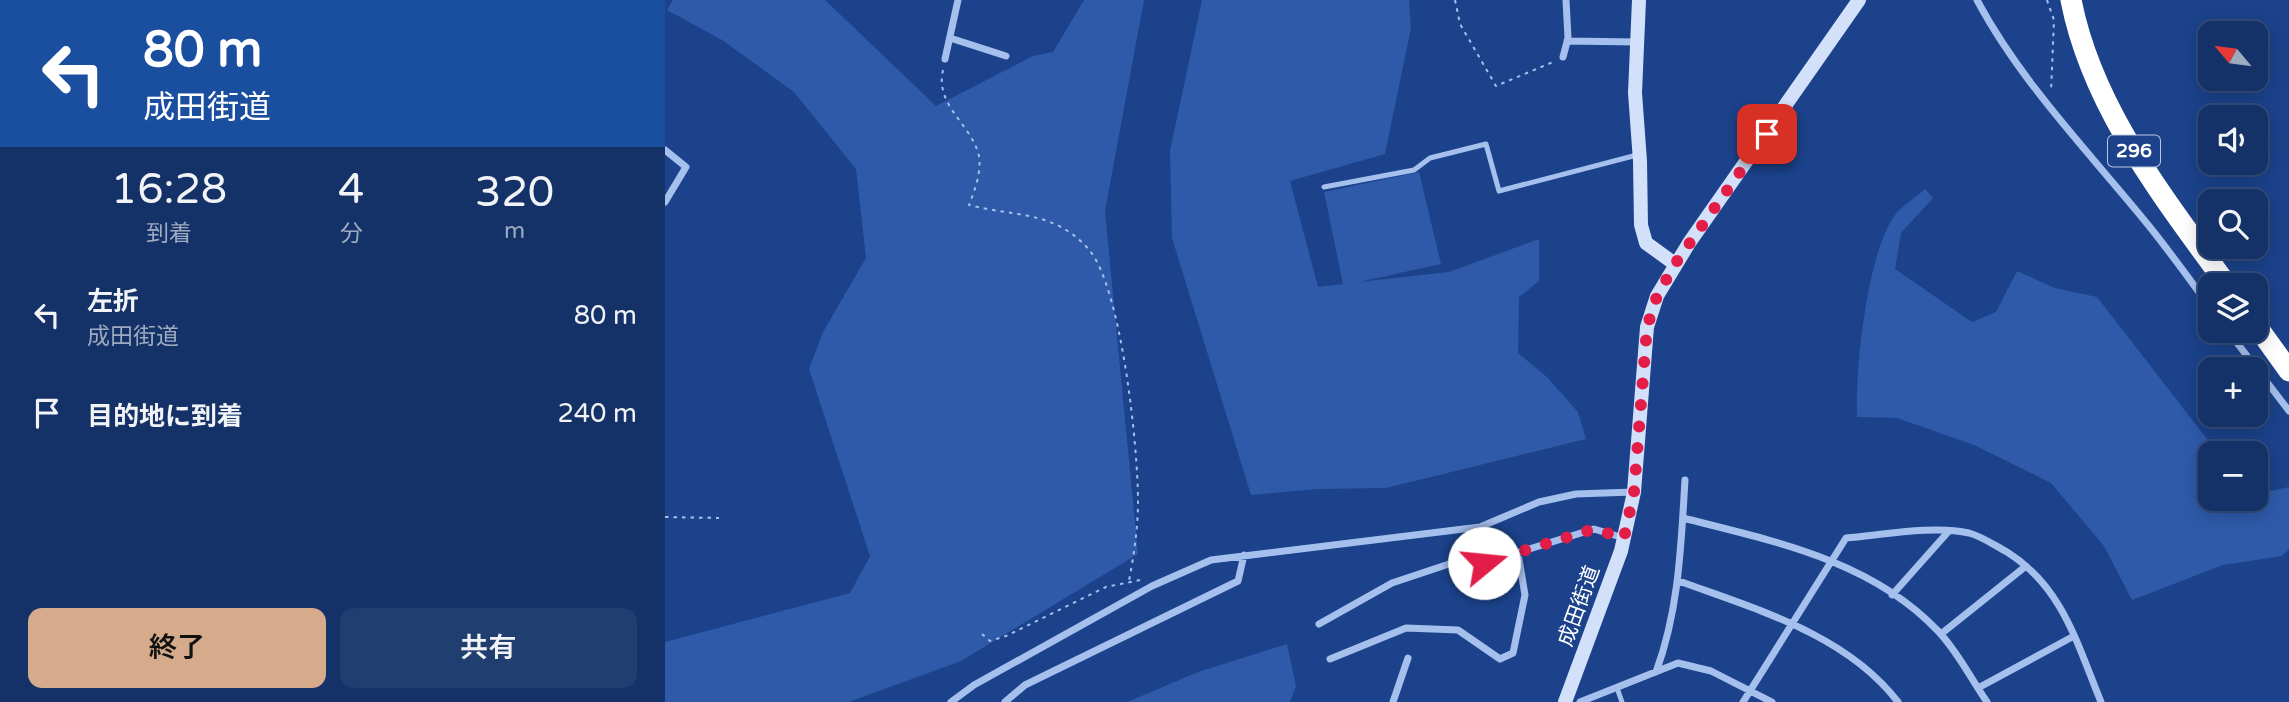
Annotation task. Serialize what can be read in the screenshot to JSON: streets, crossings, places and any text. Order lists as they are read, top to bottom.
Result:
{
  "streets": {
    "highway": ["296"],
    "street": ["成田街道"]
  },
  "north": "top left",
  "page": {
    "turn": ["80 m", "成田街道"],
    "map_buttons": ["+", "−"],
    "eta": [
      "16:28",
      "到着",
      "4",
      "分",
      "320",
      "m"
    ],
    "list": [
      {
        "name": "左折",
        "note": "成田街道",
        "value": "80 m"
      },
      {
        "name": "目的地に到着",
        "value": "240 m"
      }
    ],
    "buttons": ["終了", "共有"]
  }
}
